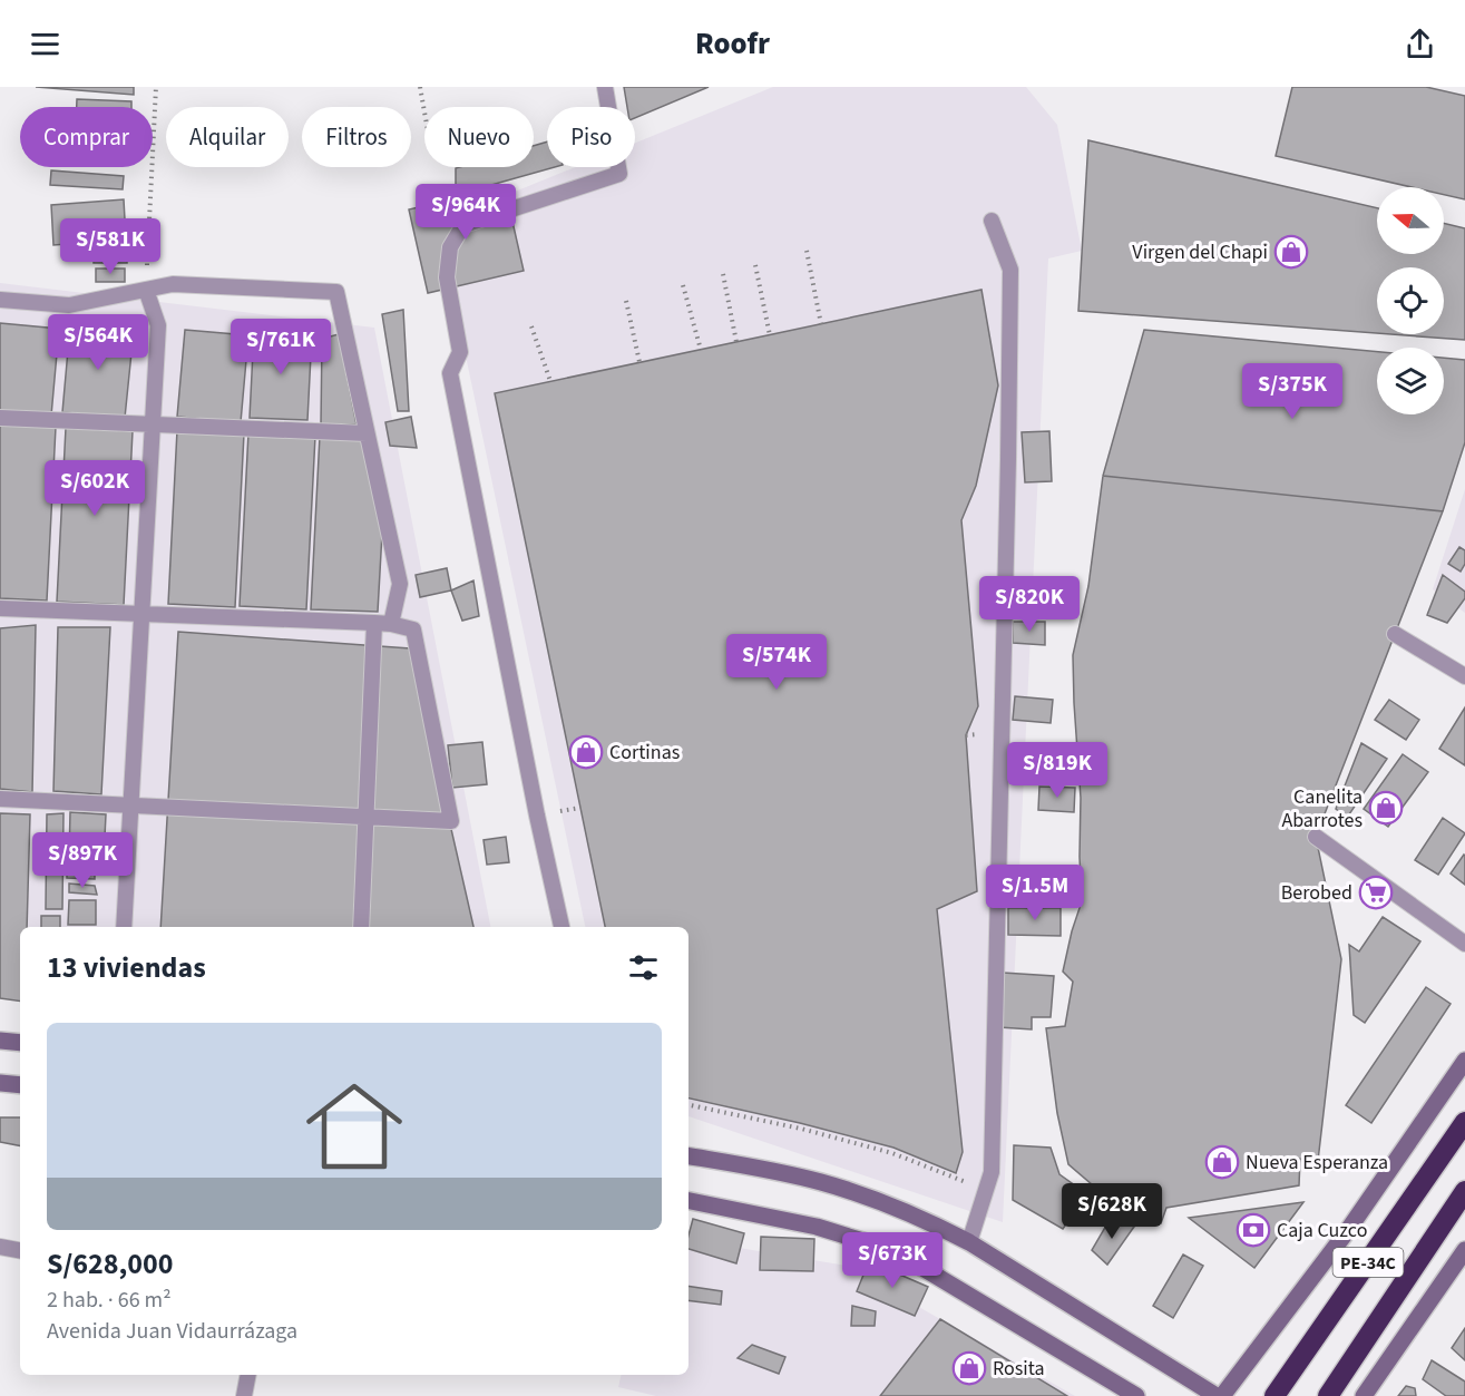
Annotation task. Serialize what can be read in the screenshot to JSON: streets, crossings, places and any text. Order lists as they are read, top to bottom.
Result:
{
  "streets": {
    "highway": ["PE-34C"]
  },
  "places": {
    "shop": [
      "Virgen del Chapi",
      "Cortinas",
      "Canelita Abarrotes",
      "Nueva Esperanza",
      "Rosita"
    ],
    "supermarket": ["Berobed"],
    "bank": ["Caja Cuzco"]
  },
  "north": "left",
  "page": {
    "header": "Roofr",
    "chip": [
      "Comprar",
      "Alquilar",
      "Filtros",
      "Nuevo",
      "Piso"
    ],
    "price": [
      "S/964K",
      "S/581K",
      "S/564K",
      "S/761K",
      "S/375K",
      "S/602K",
      "S/820K",
      "S/574K",
      "S/819K",
      "S/897K",
      "S/1.5M",
      "S/628K",
      "S/673K"
    ],
    "heading": "13 viviendas",
    "list": [
      {
        "name": "S/628,000",
        "note": "2 hab. · 66 m² · Avenida Juan Vidaurrázaga"
      }
    ]
  }
}
